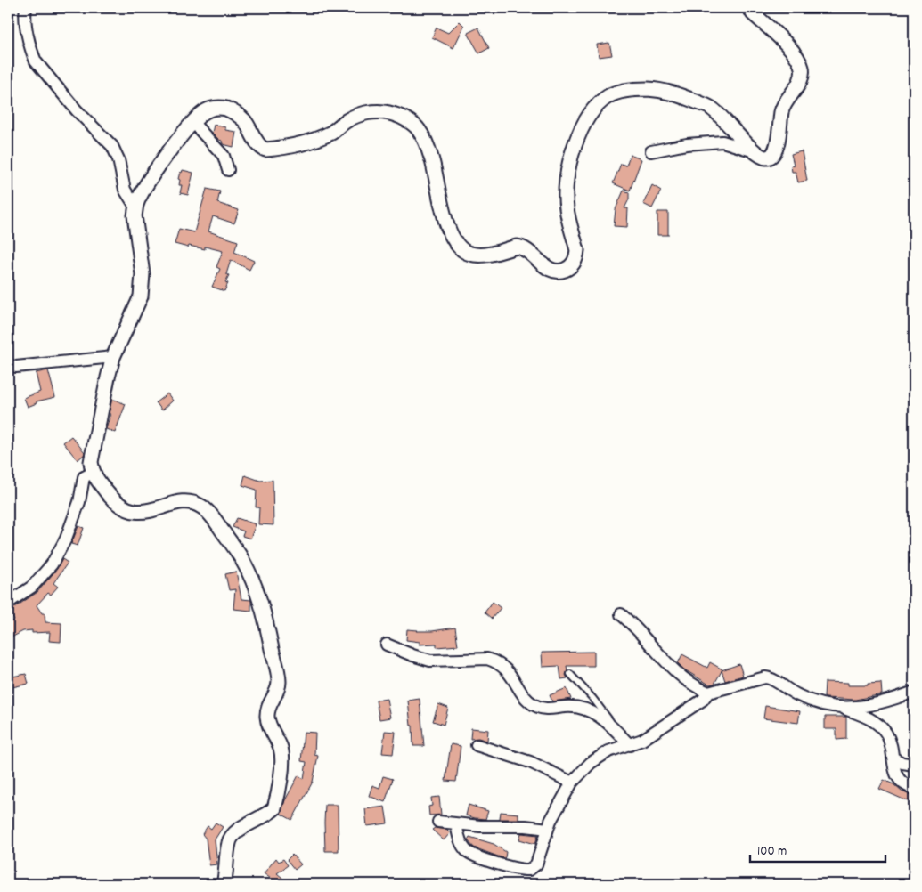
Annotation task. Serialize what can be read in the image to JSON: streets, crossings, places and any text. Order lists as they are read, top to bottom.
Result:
{
  "scale_bar": "100 m"
}
